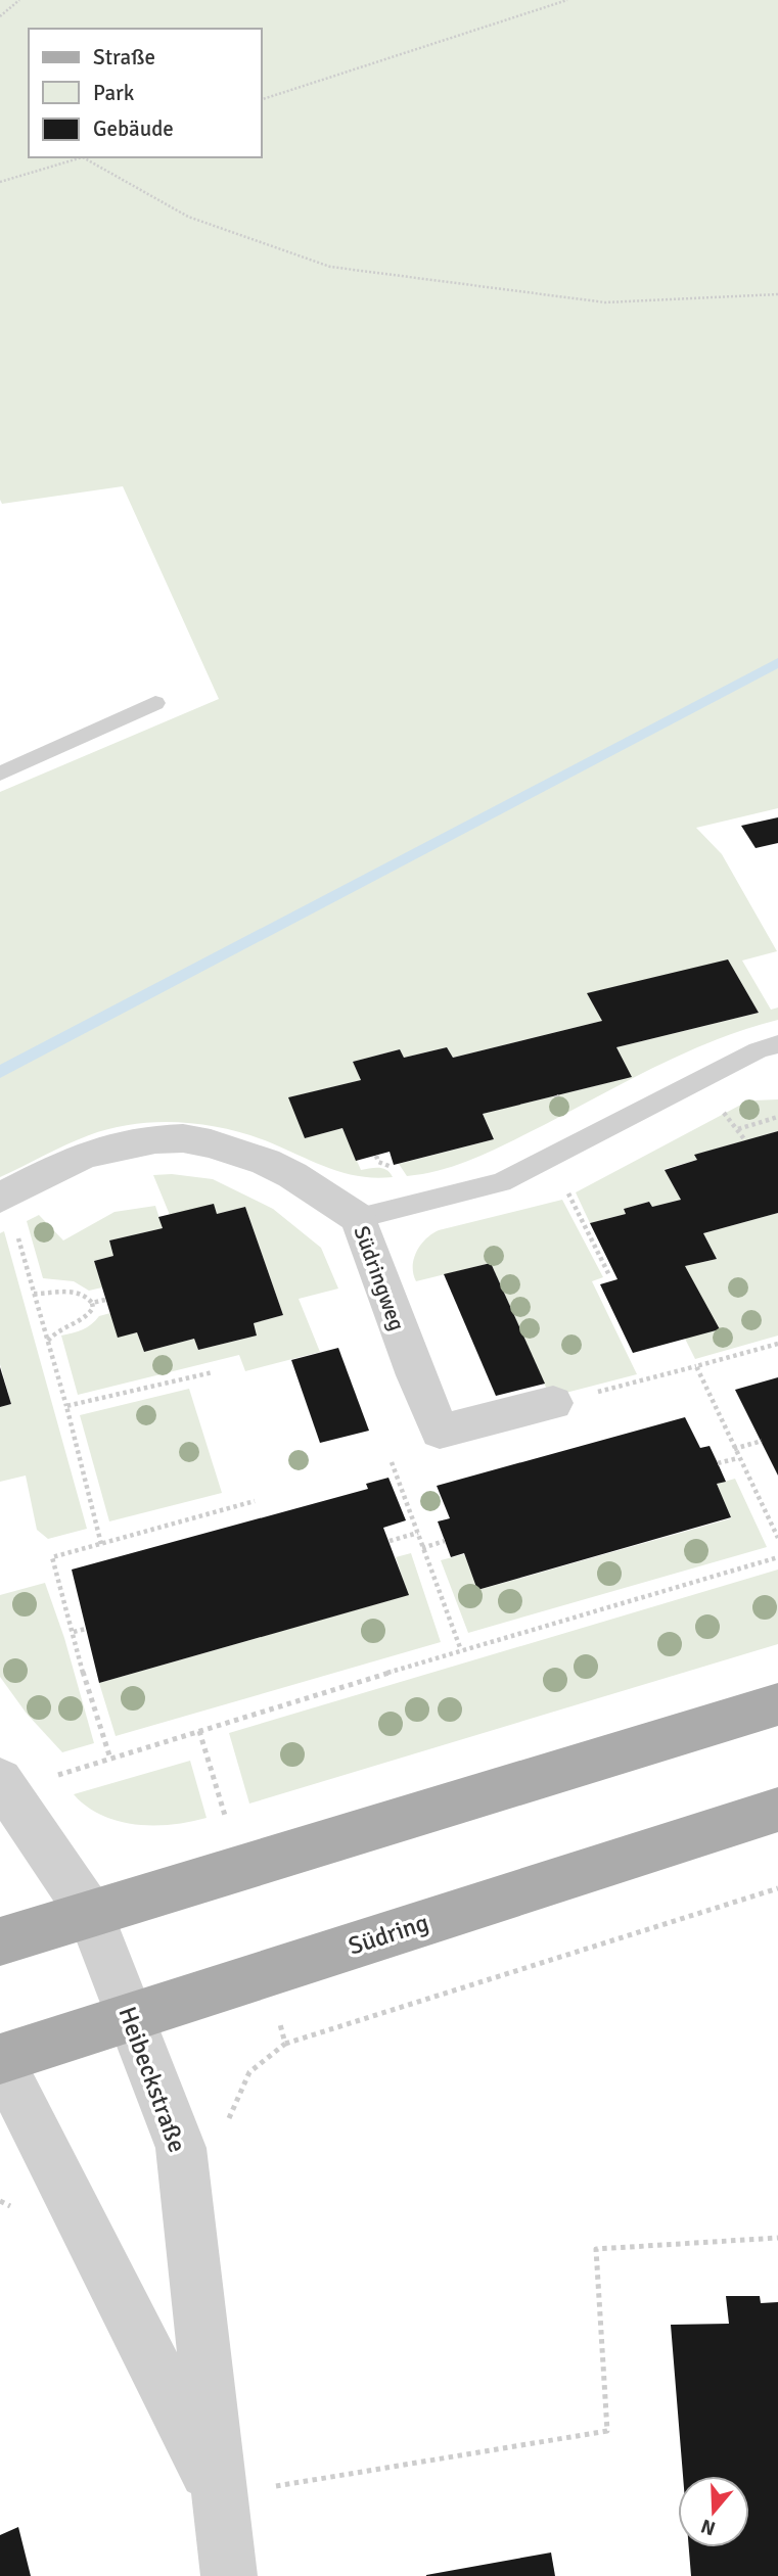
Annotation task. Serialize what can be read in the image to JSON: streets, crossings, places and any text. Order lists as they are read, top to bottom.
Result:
{
  "streets": {
    "main road": ["Südring"],
    "street": ["Südringweg", "Heibeckstraße"]
  },
  "crossings": [
    ["Südring", "Heibeckstraße"]
  ],
  "legend": ["Straße", "Park", "Gebäude"],
  "north": "bottom"
}
